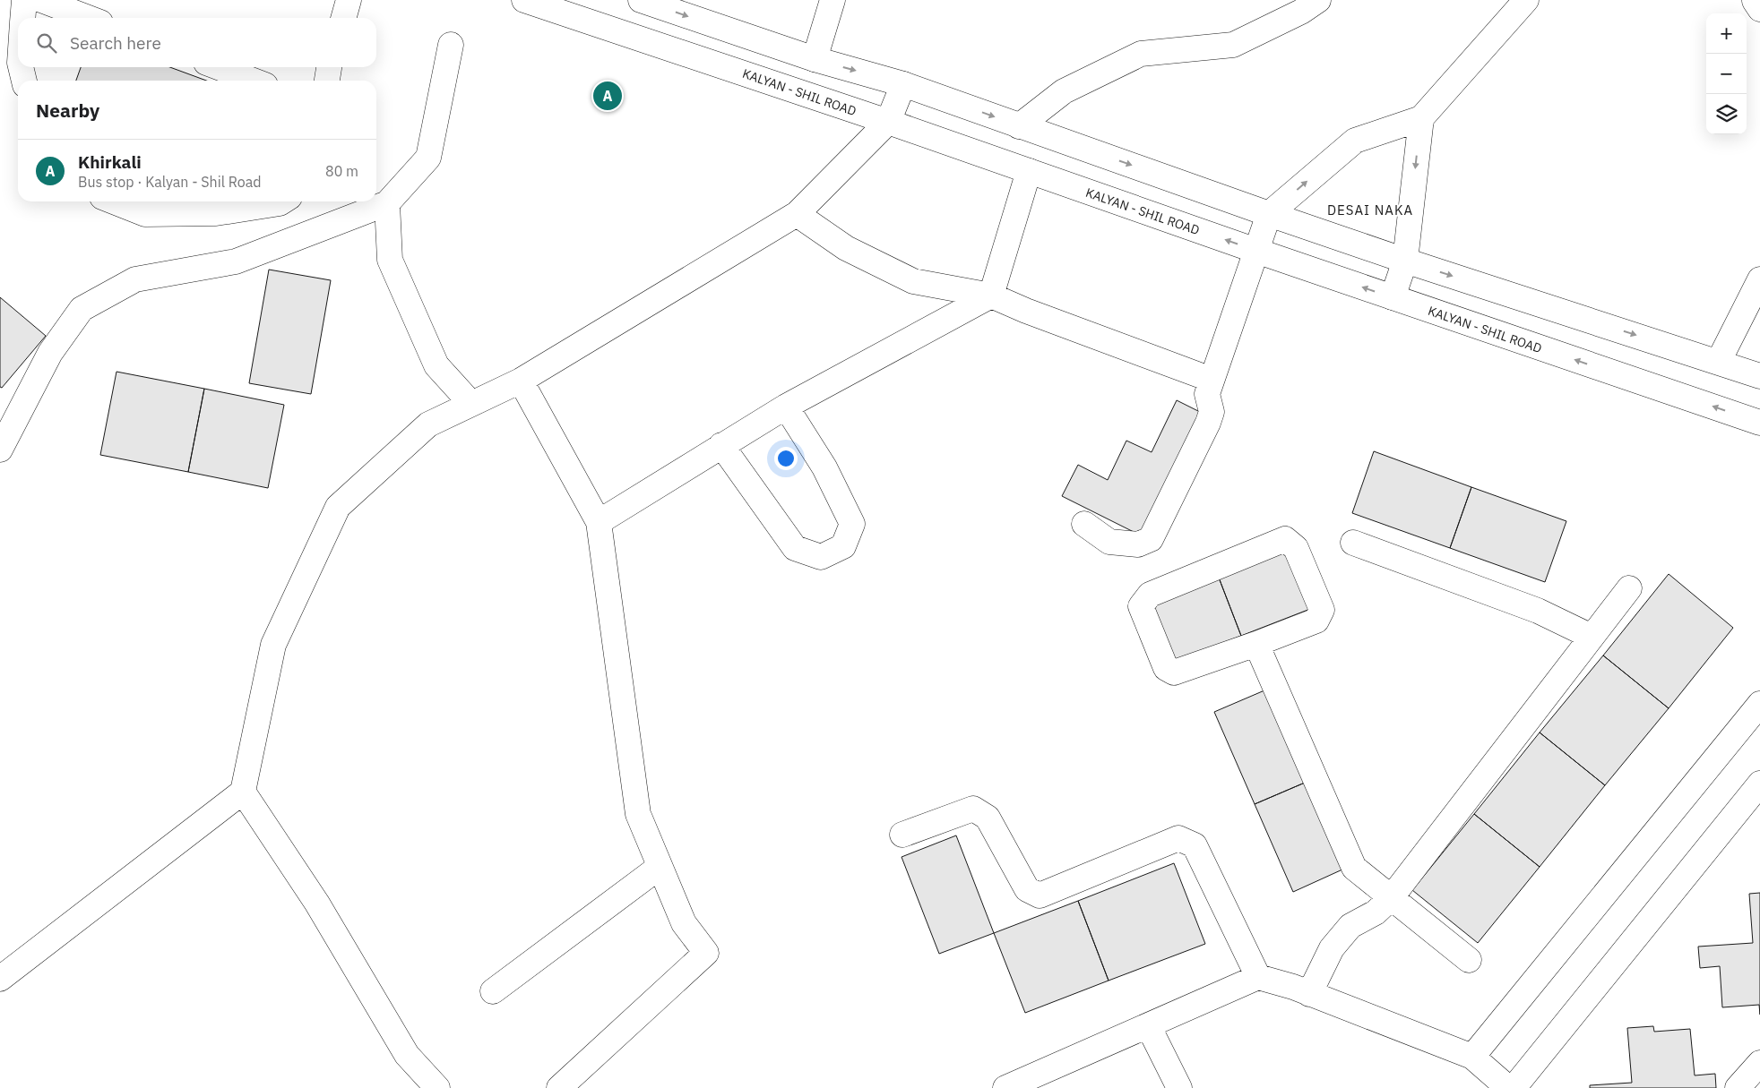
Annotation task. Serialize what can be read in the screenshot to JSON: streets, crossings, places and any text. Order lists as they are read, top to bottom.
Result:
{
  "streets": {
    "street": ["KALYAN - SHIL ROAD"]
  },
  "districts": ["DESAI NAKA"],
  "page": {
    "map_buttons": ["+", "−"],
    "search": "Search here",
    "pins": "A",
    "heading": "Nearby",
    "list": [
      {
        "mark": "A",
        "name": "Khirkali",
        "note": "Bus stop · Kalyan - Shil Road",
        "value": "80 m"
      }
    ]
  }
}
